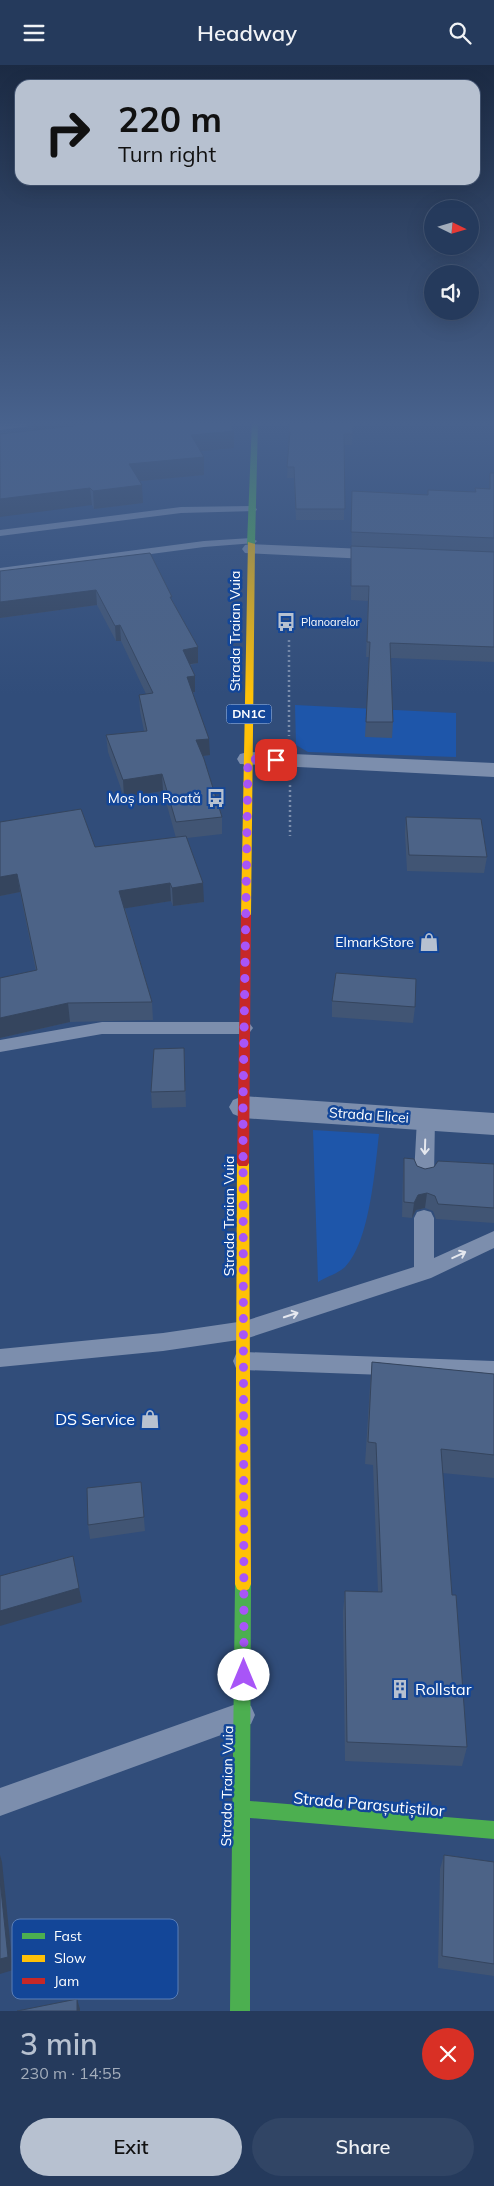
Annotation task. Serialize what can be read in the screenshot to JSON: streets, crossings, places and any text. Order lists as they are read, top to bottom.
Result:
{
  "streets": {
    "main road": ["Strada Traian Vuia", "DN1C", "Strada Parașutiștilor"],
    "street": ["Strada Elicei"]
  },
  "crossings": [
    ["Strada Traian Vuia", "Strada Elicei"],
    ["Strada Traian Vuia", "Strada Parașutiștilor"]
  ],
  "places": {
    "bus stop": ["Planoarelor", "Moș Ion Roată"],
    "shop": ["ElmarkStore", "DS Service"],
    "building": ["Rollstar"]
  },
  "legend": ["Fast", "Slow", "Jam"],
  "north": "right",
  "page": {
    "header": "Headway",
    "turn": ["220 m", "Turn right"],
    "heading": ["3 min", "230 m · 14:55"],
    "buttons": ["Exit", "Share"]
  }
}
